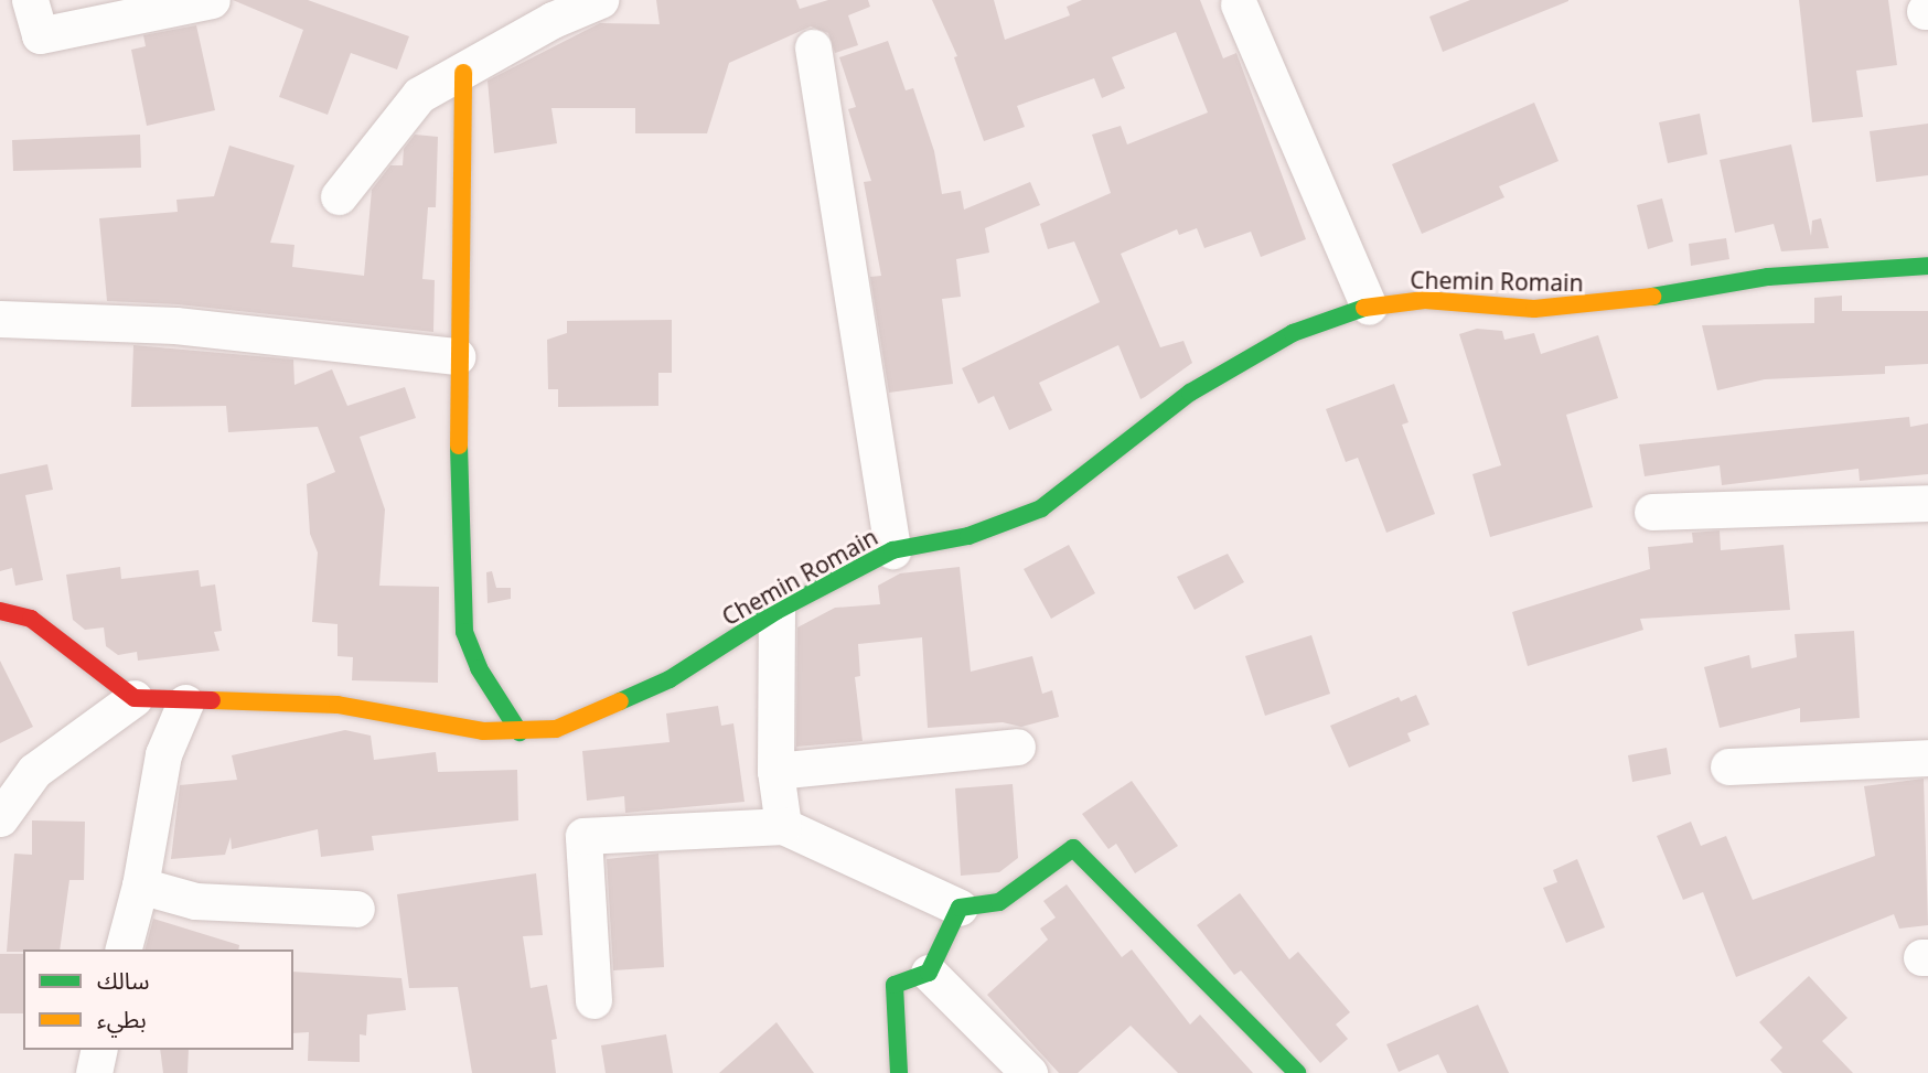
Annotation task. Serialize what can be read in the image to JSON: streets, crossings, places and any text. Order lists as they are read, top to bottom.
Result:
{
  "streets": {
    "street": ["Chemin Romain"]
  },
  "legend": ["سالك", "بطيء"]
}
